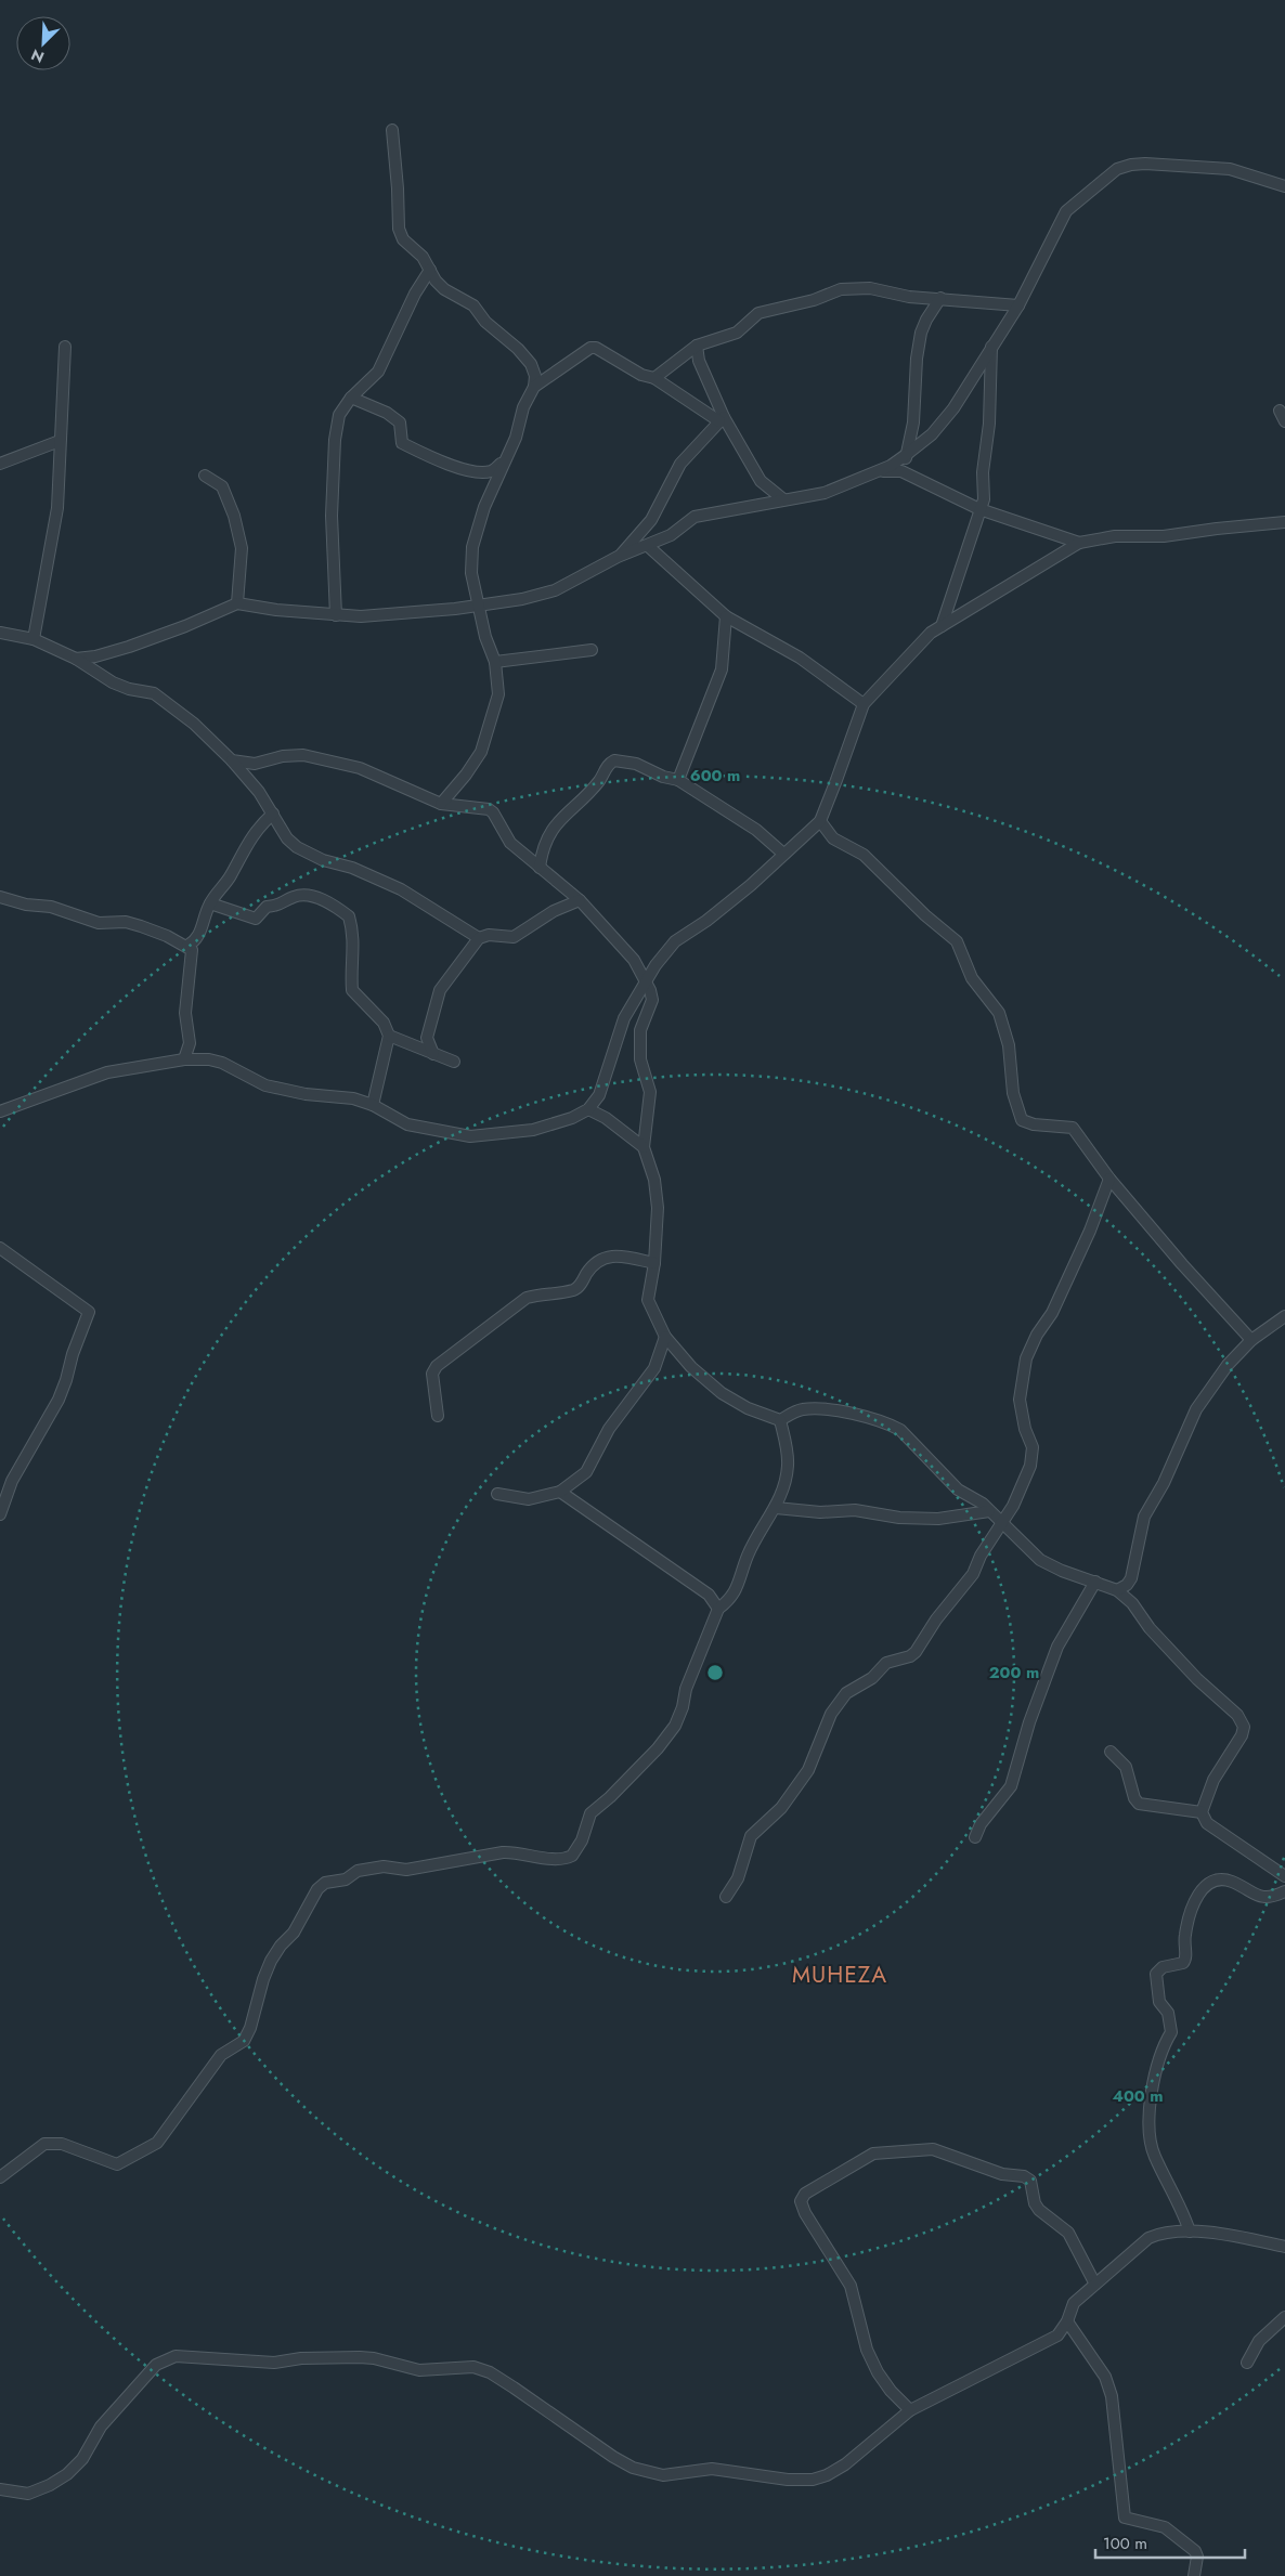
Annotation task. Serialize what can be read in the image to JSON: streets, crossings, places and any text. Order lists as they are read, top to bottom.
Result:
{
  "districts": ["MUHEZA"],
  "scale_bar": "100 m",
  "north": "bottom left",
  "rings": ["600 m", "200 m", "400 m"]
}
